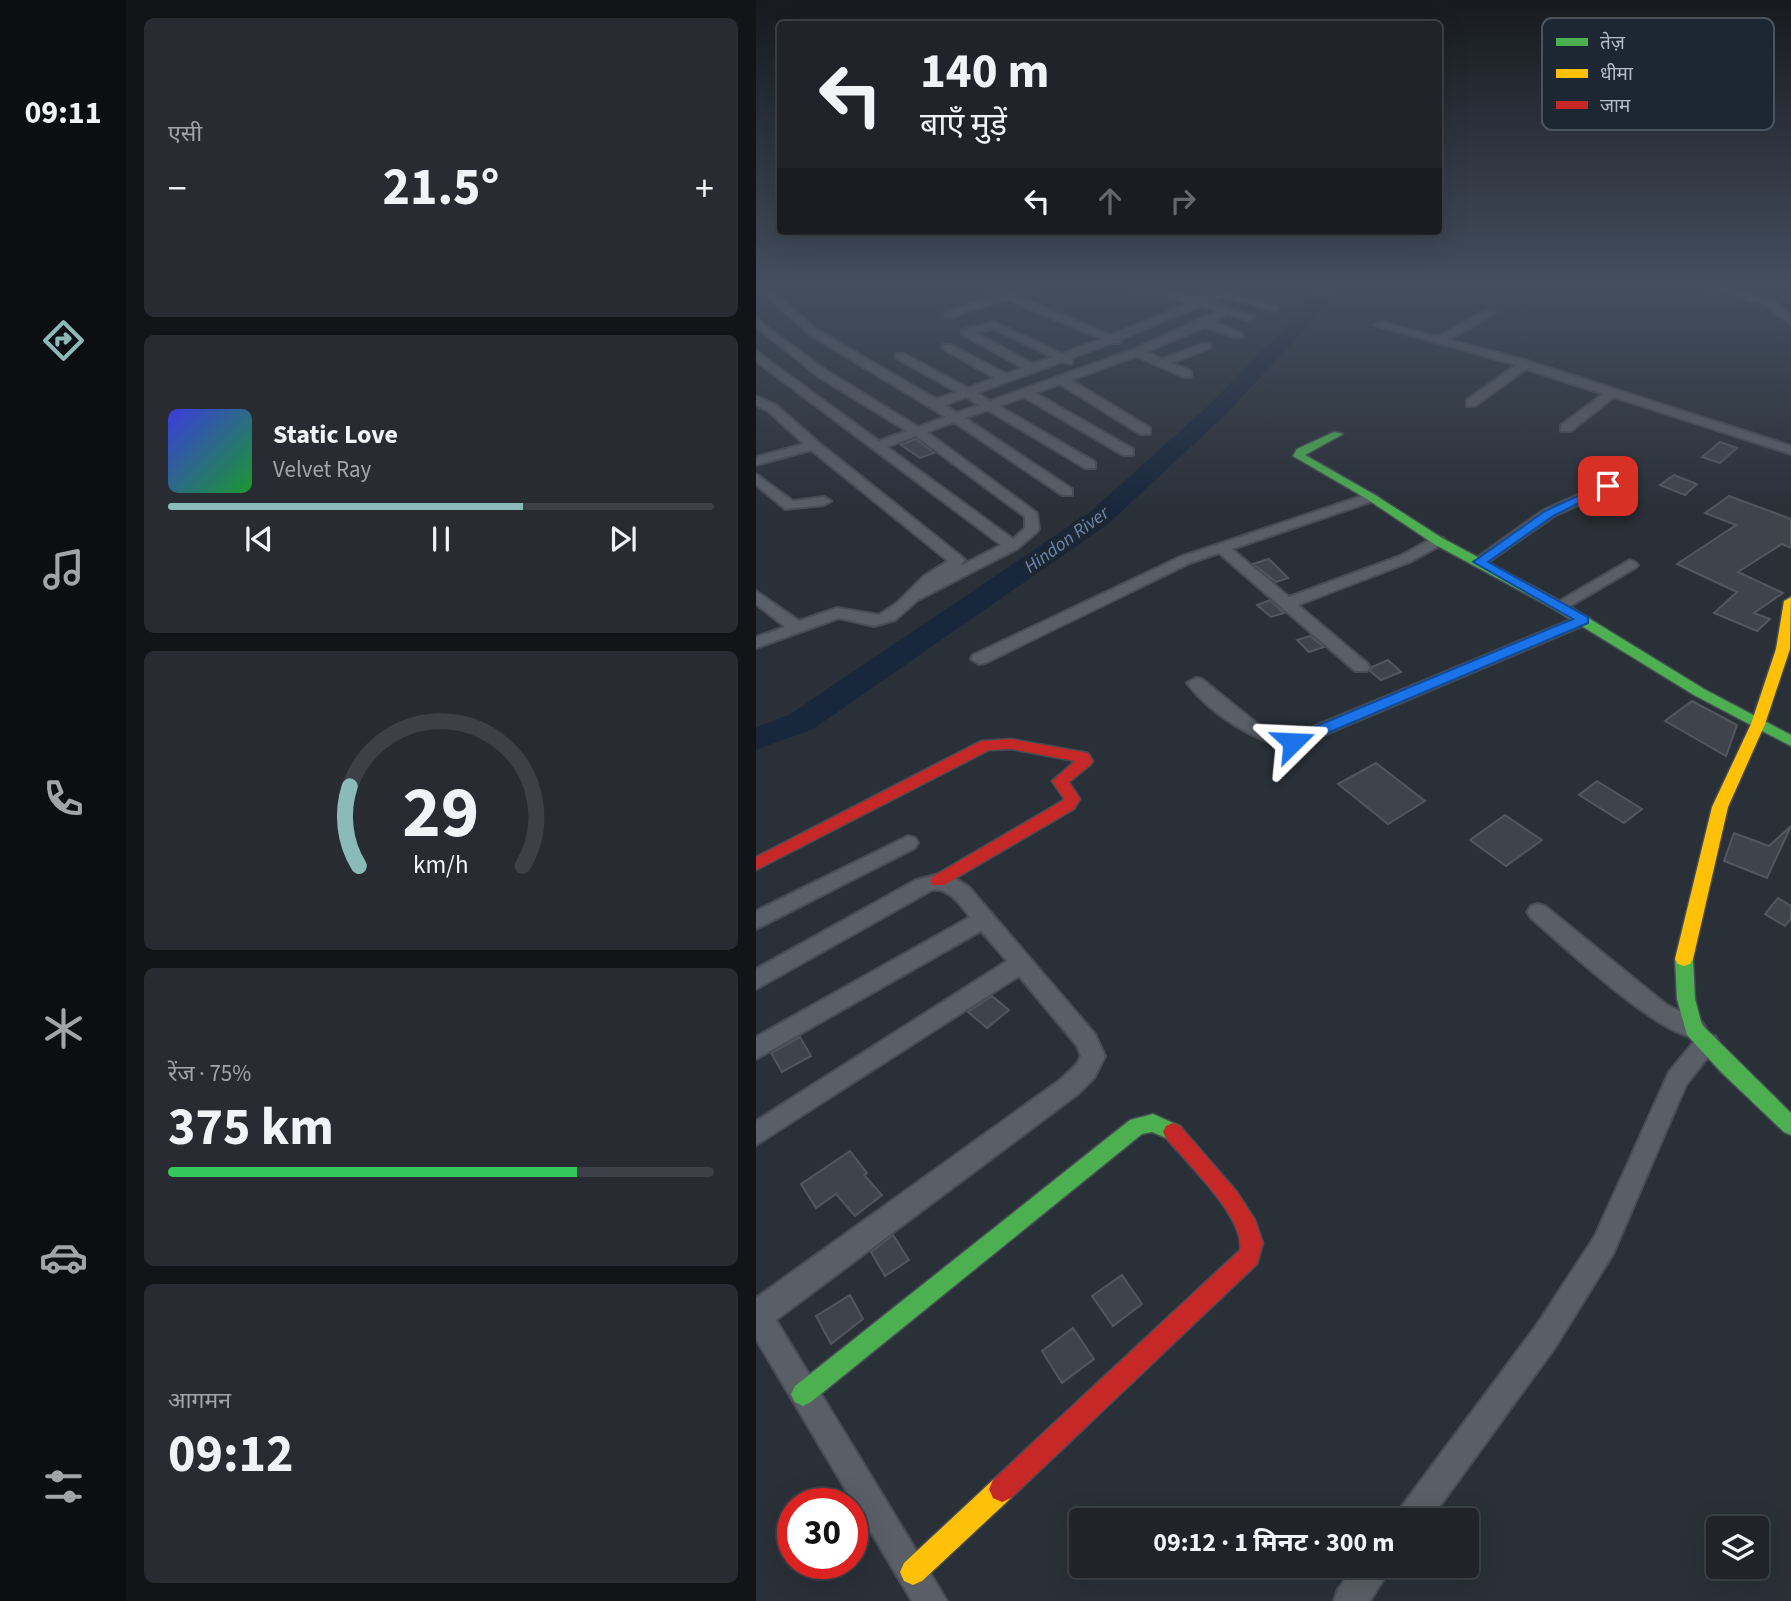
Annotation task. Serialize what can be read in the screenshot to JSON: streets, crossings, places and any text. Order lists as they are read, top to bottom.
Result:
{
  "water": ["Hindon River"],
  "legend": ["तेज़", "धीमा", "जाम"],
  "page": {
    "tabs": "09:11",
    "tile": [
      "एसी",
      ["रेंज · 75%", "375 km"],
      ["आगमन", "09:12"]
    ],
    "turn": ["140 m", "बाएँ मुड़ें"],
    "heat": ["−", "21.5°", "+"],
    "song": ["Static Love", "Velvet Ray"],
    "limit": "30",
    "trip": "09:12 · 1 मिनट · 300 m",
    "gauge": ["29", "km/h"]
  }
}
